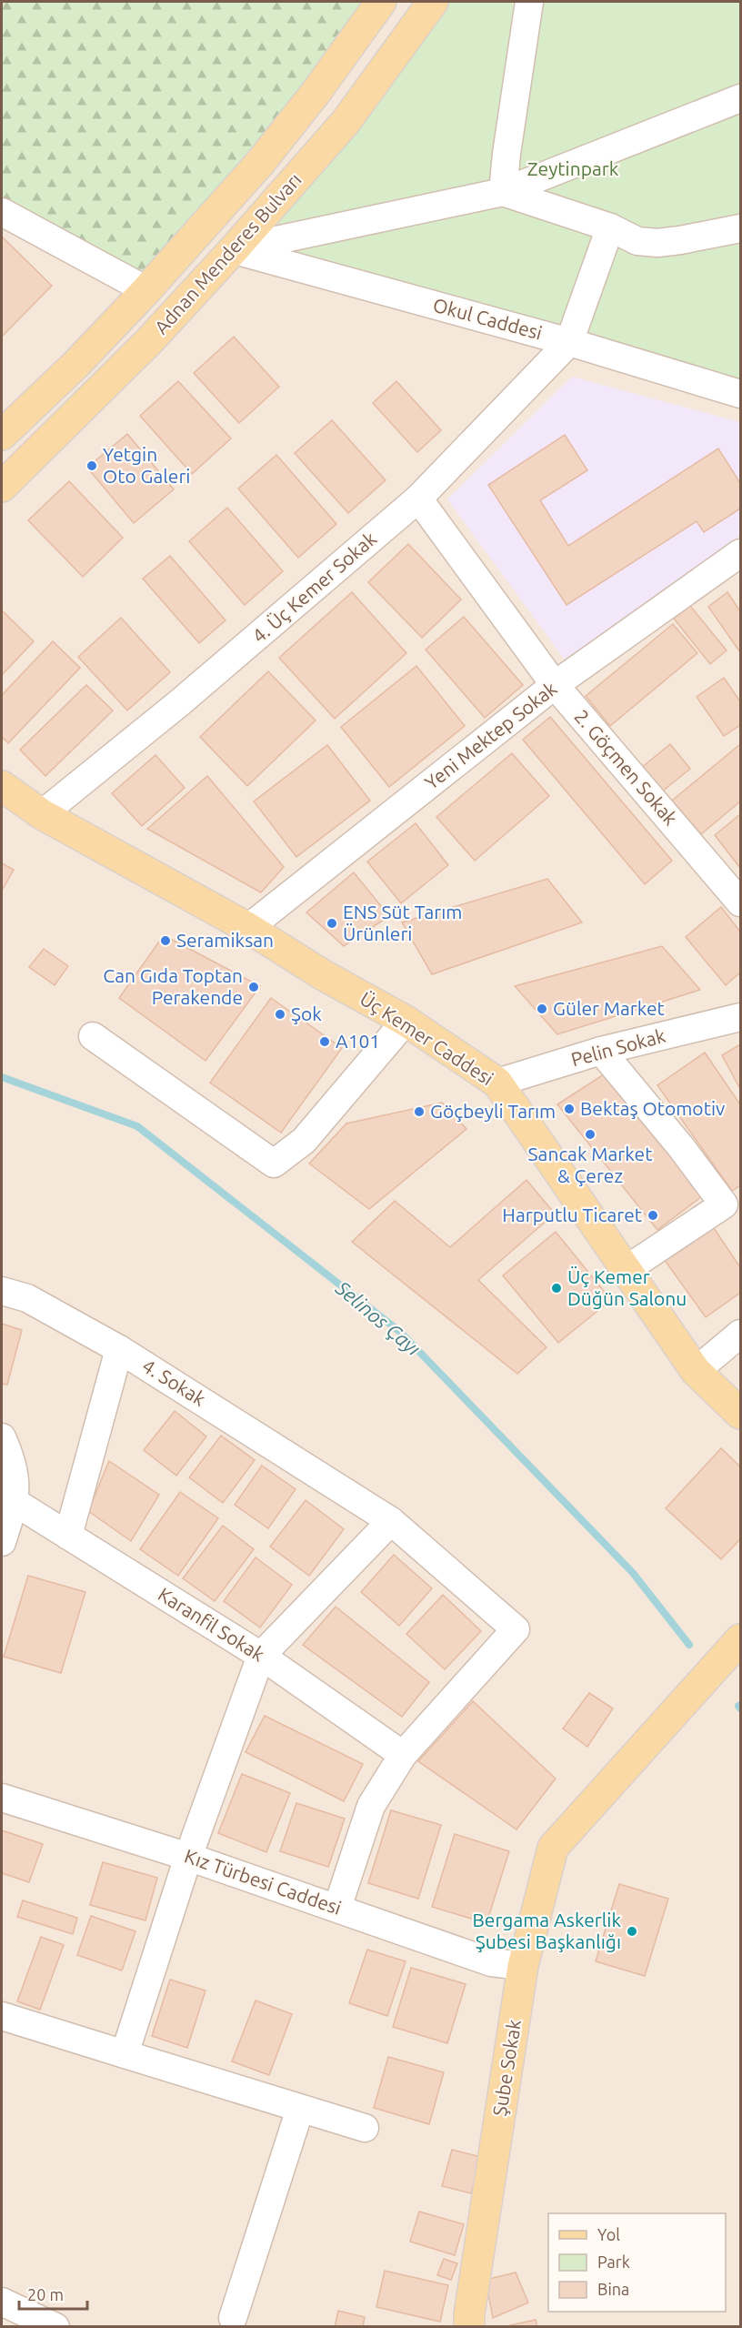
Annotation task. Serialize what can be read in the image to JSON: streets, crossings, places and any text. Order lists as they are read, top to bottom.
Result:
{
  "streets": {
    "main road": ["Adnan Menderes Bulvarı", "Üç Kemer Caddesi", "Şube Sokak"],
    "street": [
      "Okul Caddesi",
      "4. Üç Kemer Sokak",
      "Yeni Mektep Sokak",
      "2. Göçmen Sokak",
      "Pelin Sokak",
      "4. Sokak",
      "Karanfil Sokak",
      "Kız Türbesi Caddesi"
    ]
  },
  "crossings": [
    ["Adnan Menderes Bulvarı", "Okul Caddesi"],
    ["Okul Caddesi", "4. Üç Kemer Sokak"],
    ["4. Üç Kemer Sokak", "2. Göçmen Sokak"],
    ["4. Üç Kemer Sokak", "Üç Kemer Caddesi"],
    ["Yeni Mektep Sokak", "2. Göçmen Sokak"],
    ["Yeni Mektep Sokak", "Üç Kemer Caddesi"],
    ["Üç Kemer Caddesi", "Pelin Sokak"],
    ["4. Sokak", "Karanfil Sokak"],
    ["Kız Türbesi Caddesi", "Şube Sokak"]
  ],
  "water": ["Selinos Çayı"],
  "parks": ["Zeytinpark"],
  "places": [
    "Yetgin Oto Galeri",
    "ENS Süt Tarım Ürünleri",
    "Seramiksan",
    "Can Gıda Toptan Perakende",
    "Güler Market",
    "Şok",
    "A101",
    "Bektaş Otomotiv",
    "Göçbeyli Tarım",
    "Sancak Market & Çerez",
    "Harputlu Ticaret",
    "Üç Kemer Düğün Salonu",
    "Bergama Askerlik Şubesi Başkanlığı"
  ],
  "legend": ["Yol", "Park", "Bina"],
  "scale_bar": "20 m"
}
